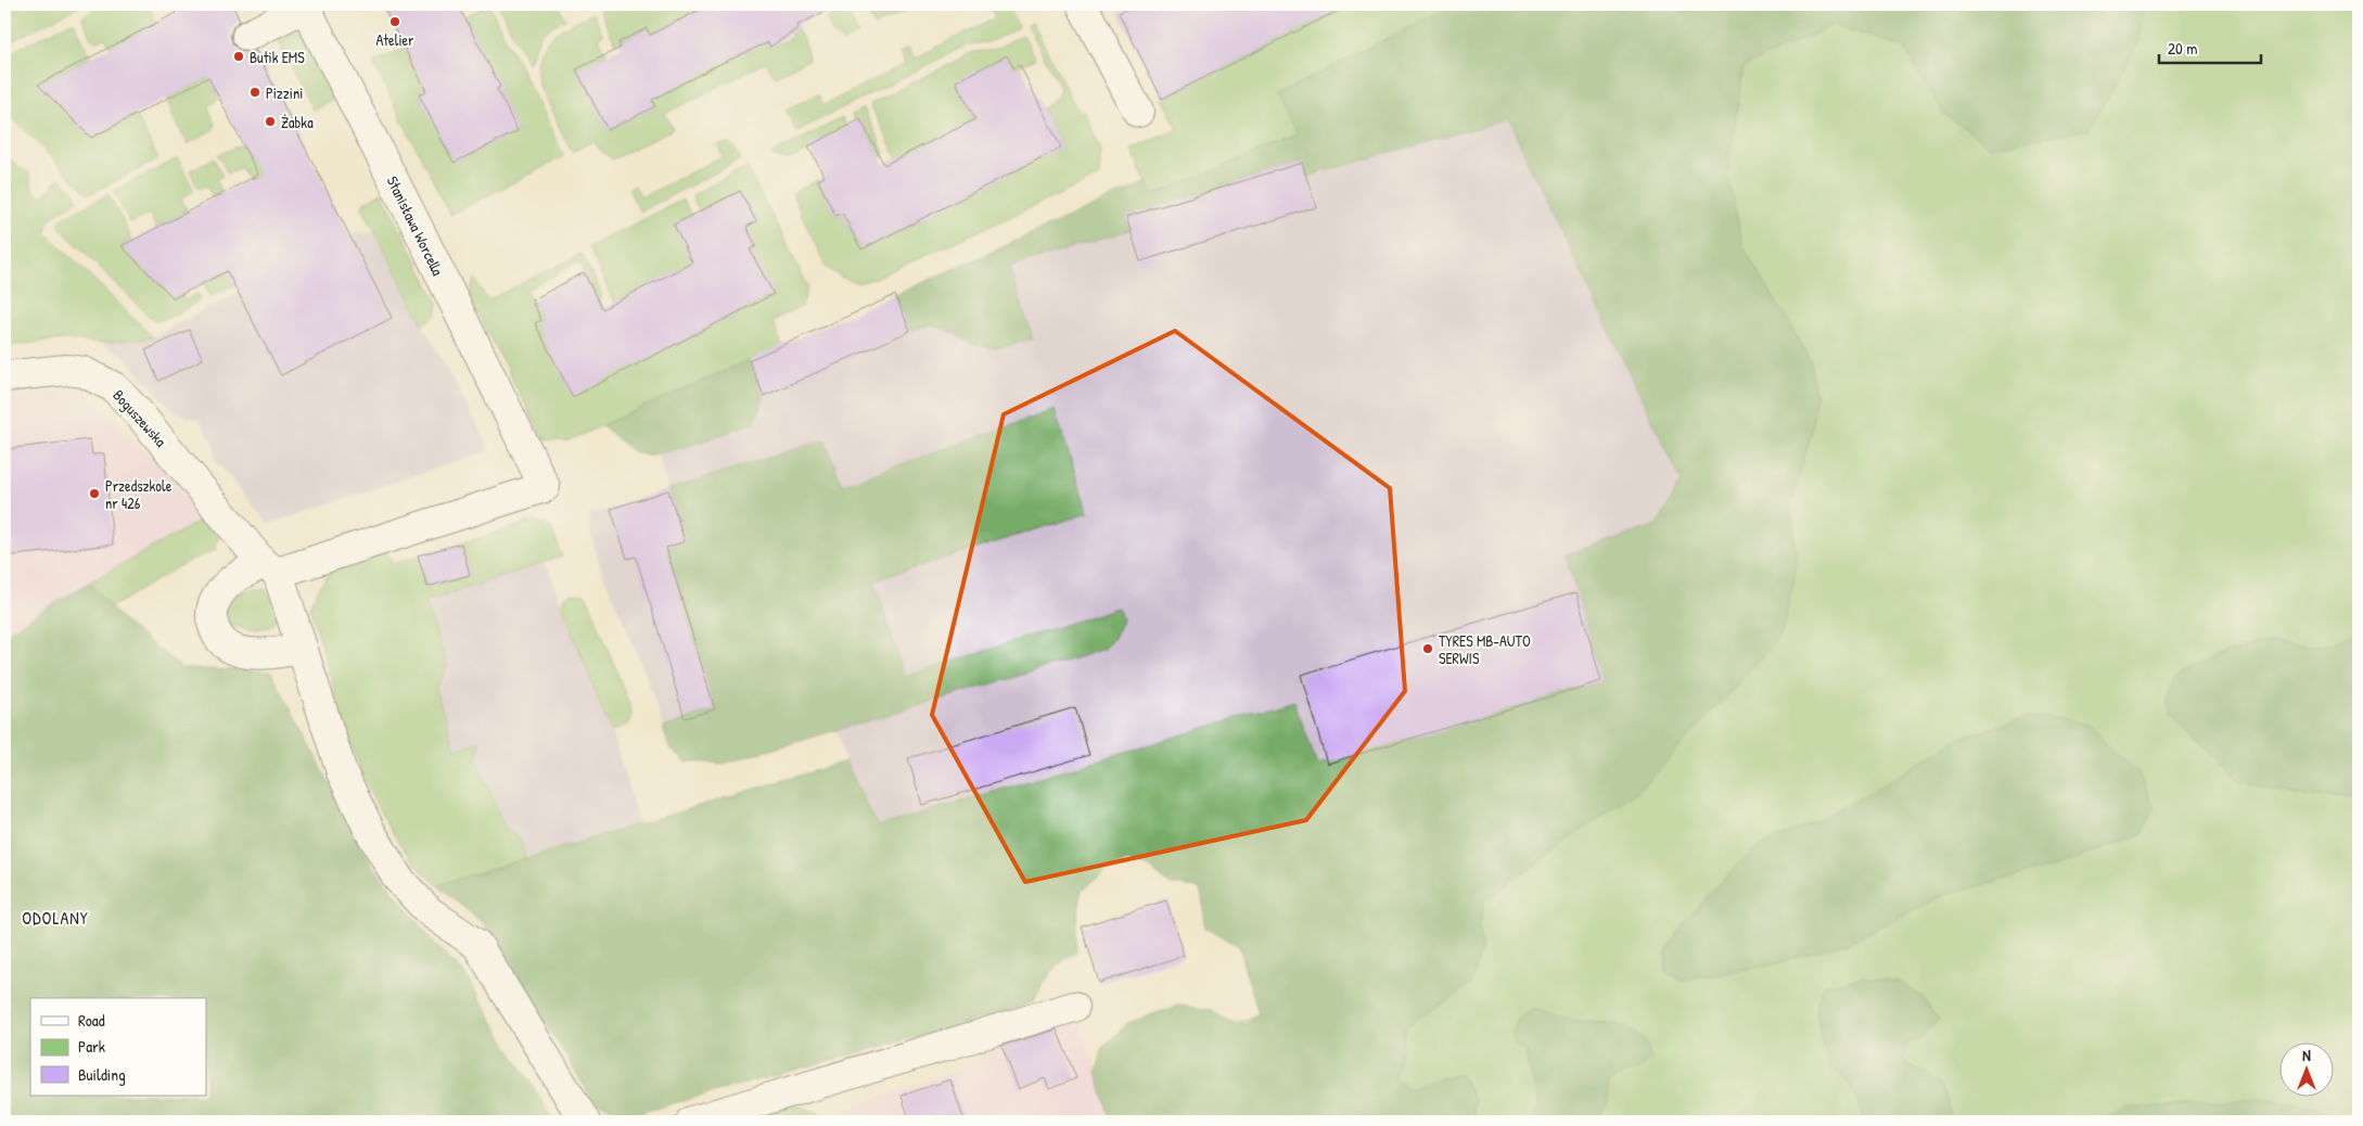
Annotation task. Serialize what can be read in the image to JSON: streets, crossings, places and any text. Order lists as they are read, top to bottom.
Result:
{
  "streets": {
    "street": ["Stanisława Worcella", "Boguszewska"]
  },
  "crossings": [
    ["Stanisława Worcella", "Boguszewska"]
  ],
  "districts": ["ODOLANY"],
  "places": [
    "Atelier",
    "Butik EMS",
    "Pizzini",
    "Żabka",
    "Przedszkole nr 426",
    "TYRES MB-AUTO SERWIS"
  ],
  "legend": ["Road", "Park", "Building"],
  "scale_bar": "20 m",
  "north": "top"
}
